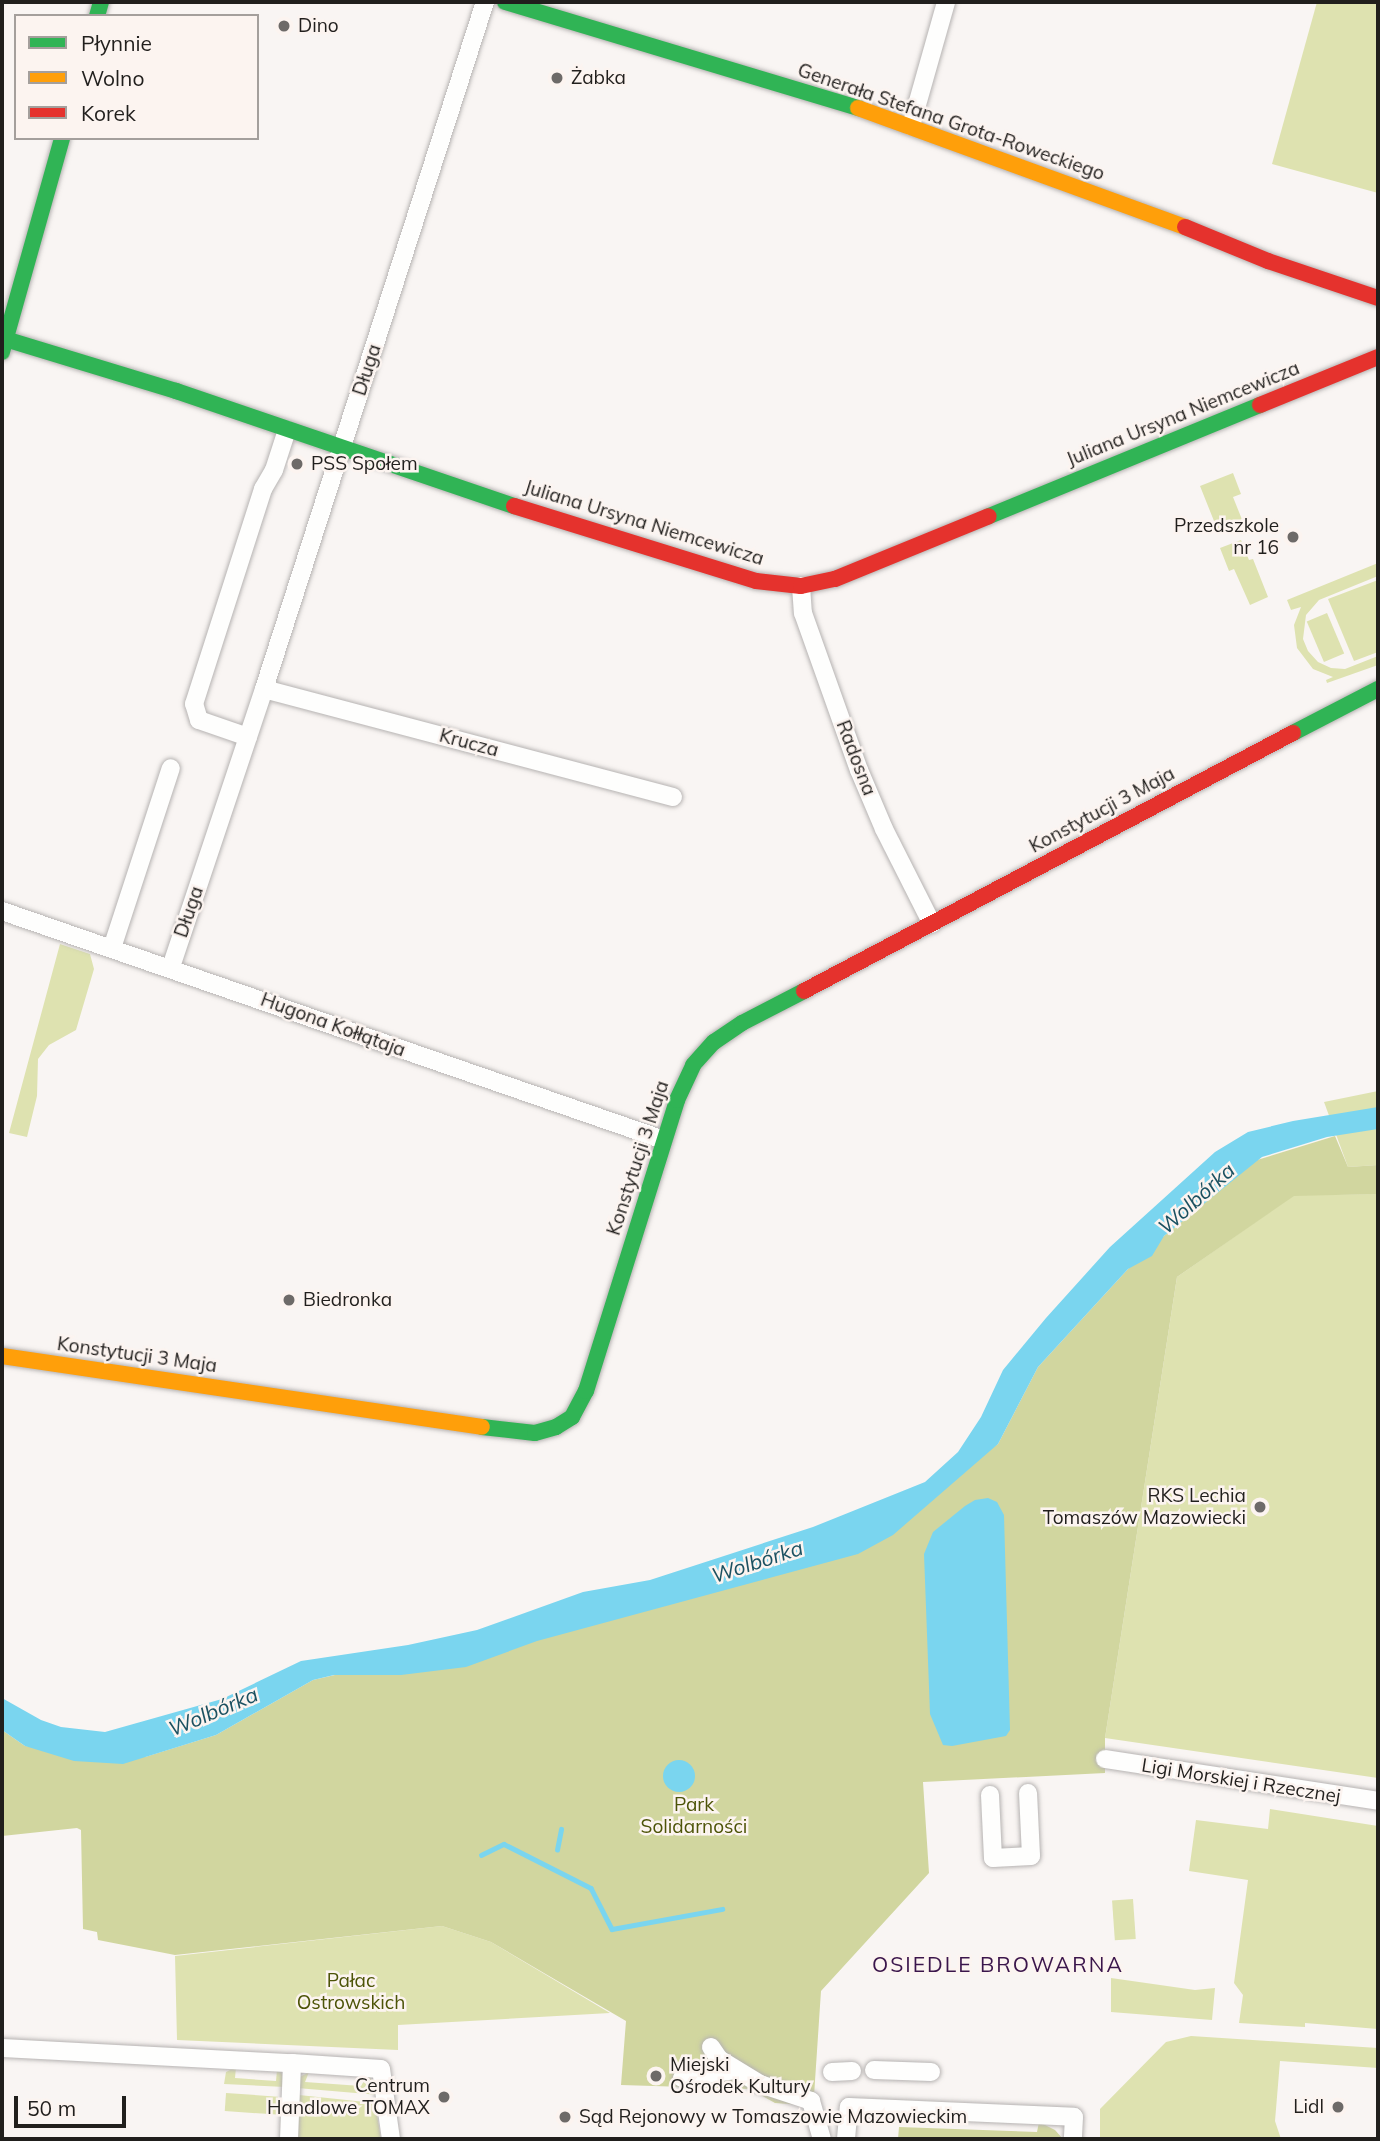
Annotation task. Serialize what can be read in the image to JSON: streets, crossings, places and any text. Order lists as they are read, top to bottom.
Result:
{
  "streets": {
    "street": [
      "Generała Stefana Grota-Roweckiego",
      "Długa",
      "Juliana Ursyna Niemcewicza",
      "Krucza",
      "Radosna",
      "Konstytucji 3 Maja",
      "Hugona Kołłątaja",
      "Ligi Morskiej i Rzecznej"
    ]
  },
  "crossings": [
    ["Długa", "Juliana Ursyna Niemcewicza"],
    ["Długa", "Krucza"],
    ["Długa", "Hugona Kołłątaja"],
    ["Juliana Ursyna Niemcewicza", "Radosna"],
    ["Radosna", "Konstytucji 3 Maja"],
    ["Konstytucji 3 Maja", "Hugona Kołłątaja"]
  ],
  "districts": ["OSIEDLE BROWARNA"],
  "water": ["Wolbórka"],
  "parks": ["Park Solidarności", "Pałac Ostrowskich"],
  "places": [
    "Dino",
    "Żabka",
    "PSS Społem",
    "Przedszkole nr 16",
    "Biedronka",
    "RKS Lechia Tomaszów Mazowiecki",
    "Miejski Ośrodek Kultury",
    "Centrum Handlowe TOMAX",
    "Lidl",
    "Sąd Rejonowy w Tomaszowie Mazowieckim"
  ],
  "legend": ["Płynnie", "Wolno", "Korek"],
  "scale_bar": "50 m"
}
